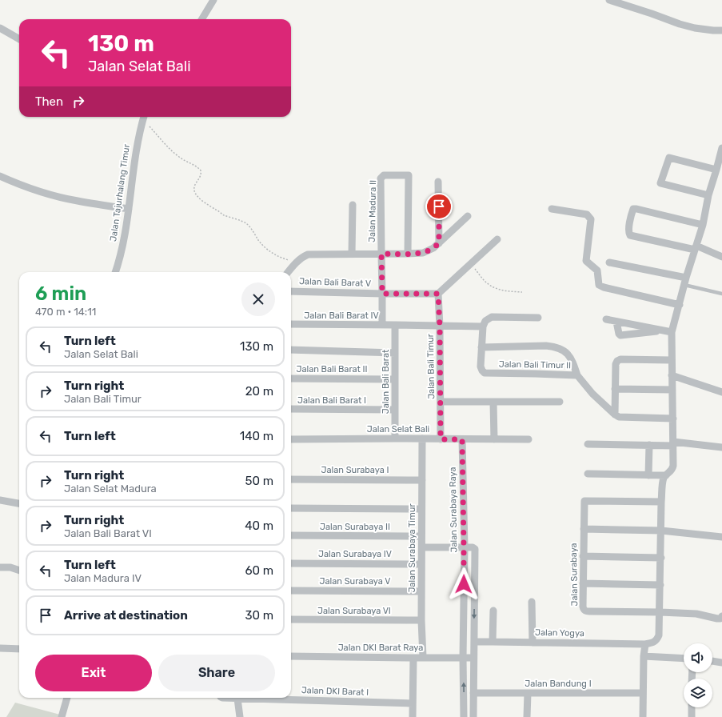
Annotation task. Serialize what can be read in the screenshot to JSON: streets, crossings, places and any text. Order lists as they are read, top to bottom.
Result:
{
  "streets": {
    "street": [
      "Jalan Tajurhalang Timur",
      "Jalan Madura II",
      "Jalan Bali Barat V",
      "Jalan Bali Barat IV",
      "Jalan Bali Timur II",
      "Jalan Bali Timur",
      "Jalan Bali Barat II",
      "Jalan Bali Barat",
      "Jalan Bali Barat I",
      "Jalan Selat Bali",
      "Jalan Surabaya I",
      "Jalan Surabaya Raya",
      "Jalan Surabaya II",
      "Jalan Surabaya Timur",
      "Jalan Surabaya IV",
      "Jalan Surabaya",
      "Jalan Surabaya V",
      "Jalan Surabaya VI",
      "Jalan Yogya",
      "Jalan DKI Barat Raya",
      "Jalan Bandung I",
      "Jalan DKI Barat I"
    ]
  },
  "crossings": [
    ["Jalan Madura II", "Jalan Bali Barat V"],
    ["Jalan Madura II", "Jalan Bali Barat IV"],
    ["Jalan Bali Barat V", "Jalan Bali Timur"],
    ["Jalan Bali Barat IV", "Jalan Bali Timur II"],
    ["Jalan Bali Barat IV", "Jalan Bali Timur"],
    ["Jalan Bali Barat IV", "Jalan Bali Barat"],
    ["Jalan Bali Timur", "Jalan Selat Bali"],
    ["Jalan Bali Barat II", "Jalan Bali Barat"],
    ["Jalan Bali Barat", "Jalan Bali Barat I"],
    ["Jalan Bali Barat", "Jalan Selat Bali"],
    ["Jalan Selat Bali", "Jalan Surabaya Raya"],
    ["Jalan Selat Bali", "Jalan Surabaya Timur"],
    ["Jalan Surabaya I", "Jalan Surabaya Timur"],
    ["Jalan Surabaya Raya", "Jalan DKI Barat Raya"],
    ["Jalan Surabaya II", "Jalan Surabaya Timur"],
    ["Jalan Surabaya Timur", "Jalan Surabaya IV"],
    ["Jalan Surabaya Timur", "Jalan Surabaya V"],
    ["Jalan Surabaya Timur", "Jalan Surabaya VI"],
    ["Jalan Surabaya Timur", "Jalan DKI Barat Raya"]
  ],
  "page": {
    "turn": ["130 m", "Jalan Selat Bali"],
    "then": "Then",
    "heading": ["6 min", "470 m · 14:11"],
    "list": [
      {
        "name": "Turn left",
        "note": "Jalan Selat Bali",
        "value": "130 m"
      },
      {
        "name": "Turn right",
        "note": "Jalan Bali Timur",
        "value": "20 m"
      },
      {
        "name": "Turn left",
        "value": "140 m"
      },
      {
        "name": "Turn right",
        "note": "Jalan Selat Madura",
        "value": "50 m"
      },
      {
        "name": "Turn right",
        "note": "Jalan Bali Barat VI",
        "value": "40 m"
      },
      {
        "name": "Turn left",
        "note": "Jalan Madura IV",
        "value": "60 m"
      },
      {
        "name": "Arrive at destination",
        "value": "30 m"
      }
    ],
    "buttons": ["Exit", "Share"]
  }
}
